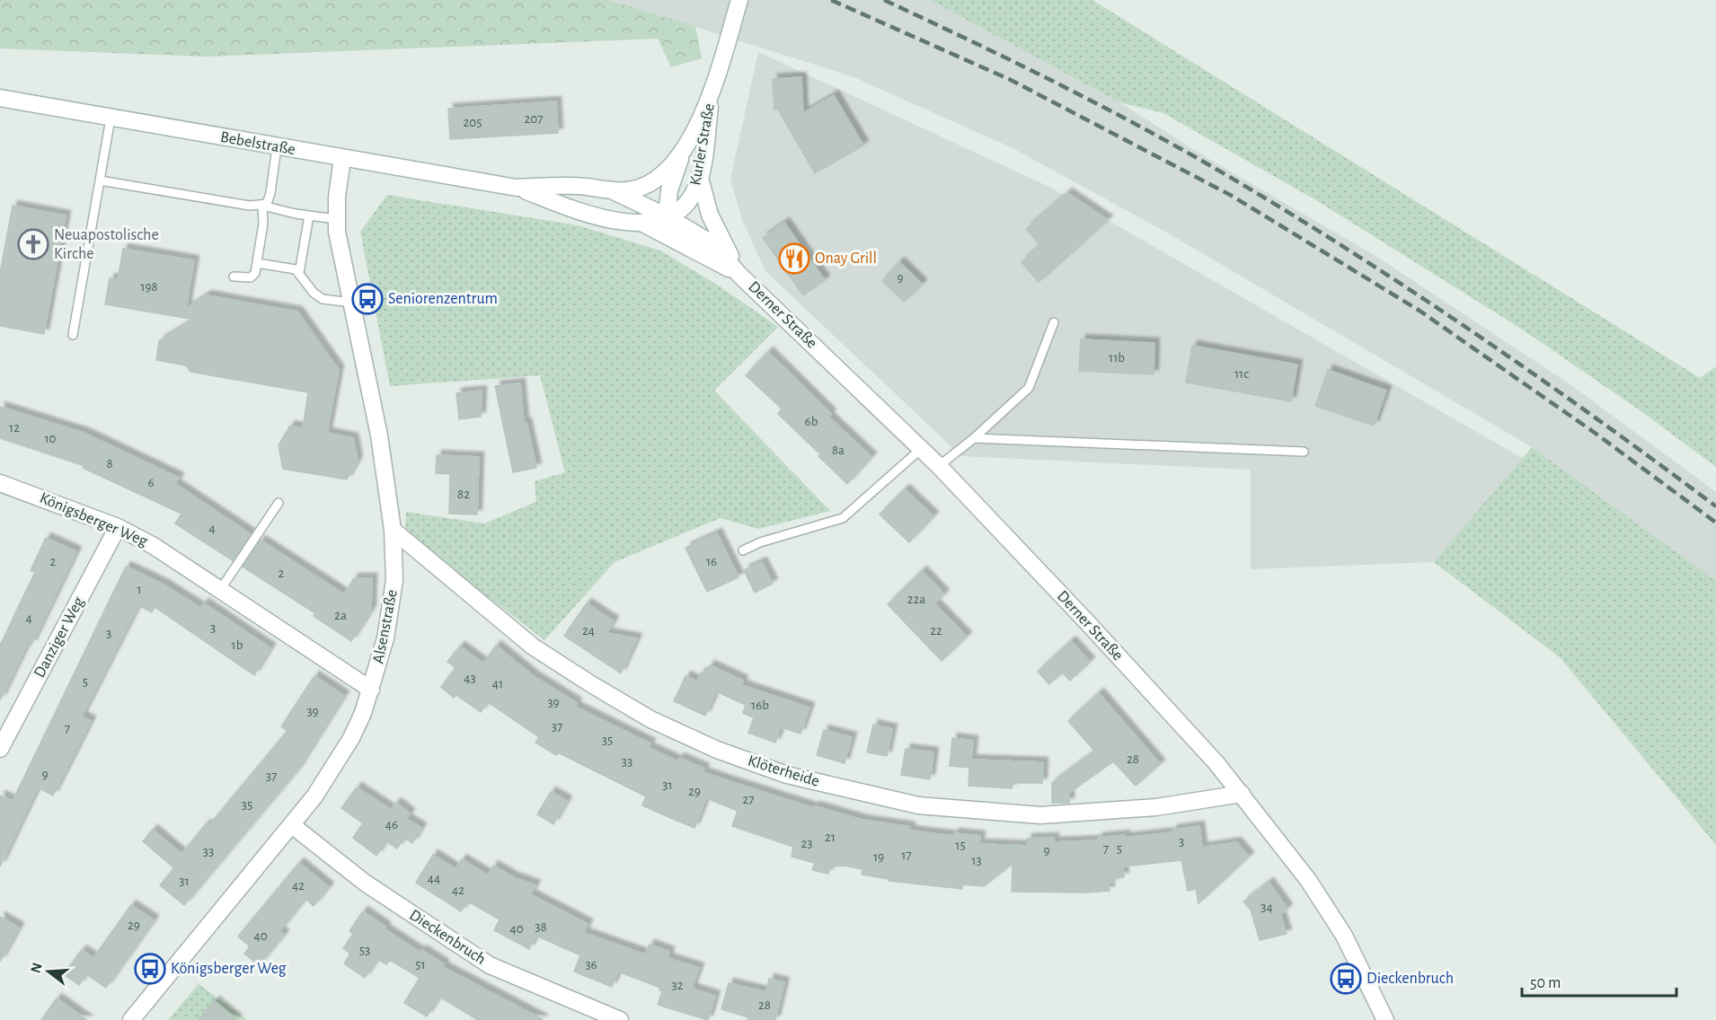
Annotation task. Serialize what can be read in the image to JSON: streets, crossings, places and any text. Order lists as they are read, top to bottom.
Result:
{
  "streets": {
    "street": [
      "Bebelstraße",
      "Kurler Straße",
      "Derner Straße",
      "Königsberger Weg",
      "Alsenstraße",
      "Danziger Weg",
      "Klöterheide",
      "Dieckenbruch"
    ]
  },
  "crossings": [
    ["Bebelstraße", "Kurler Straße"],
    ["Bebelstraße", "Derner Straße"],
    ["Bebelstraße", "Alsenstraße"],
    ["Kurler Straße", "Derner Straße"],
    ["Derner Straße", "Klöterheide"],
    ["Königsberger Weg", "Alsenstraße"],
    ["Königsberger Weg", "Danziger Weg"],
    ["Alsenstraße", "Klöterheide"],
    ["Alsenstraße", "Dieckenbruch"]
  ],
  "places": {
    "church": ["Neuapostolische Kirche"],
    "restaurant": ["Onay Grill"],
    "bus stop": ["Seniorenzentrum", "Königsberger Weg", "Dieckenbruch"]
  },
  "house_numbers": [
    "207",
    "205",
    "9",
    "198",
    "11b",
    "11c",
    "6b",
    "12",
    "10",
    "8a",
    "8",
    "6",
    "82",
    "4",
    "2",
    "16",
    "2",
    "1",
    "22a",
    "2a",
    "4",
    "3",
    "24",
    "22",
    "3",
    "1b",
    "43",
    "5",
    "41",
    "39",
    "16b",
    "39",
    "37",
    "7",
    "35",
    "28",
    "33",
    "9",
    "37",
    "31",
    "29",
    "27",
    "35",
    "46",
    "21",
    "3",
    "23",
    "15",
    "7",
    "5",
    "9",
    "33",
    "17",
    "19",
    "13",
    "44",
    "31",
    "42",
    "42",
    "34",
    "29",
    "38",
    "40",
    "40",
    "53",
    "51",
    "36",
    "32",
    "28"
  ],
  "scale_bar": "50 m",
  "north": "left"
}
